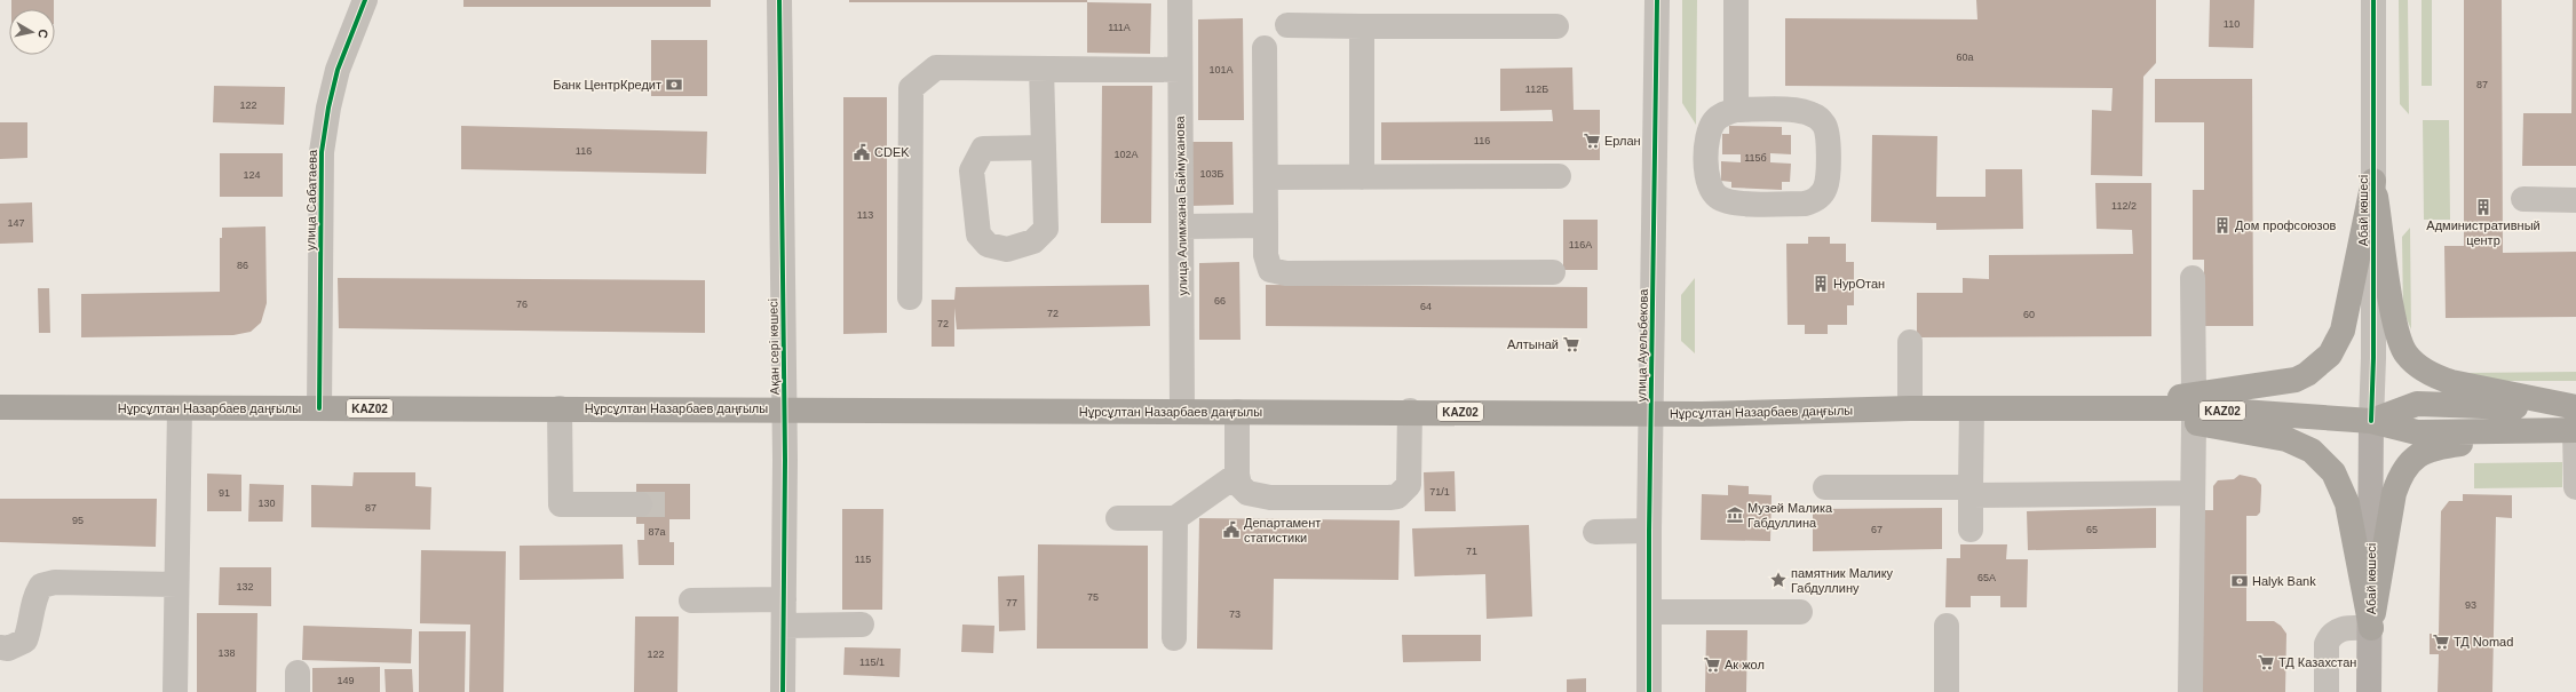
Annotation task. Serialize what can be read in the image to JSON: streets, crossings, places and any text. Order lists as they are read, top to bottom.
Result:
{
  "streets": {
    "highway": ["Нұрсұлтан Назарбаев даңғылы", "KАZ02"],
    "main road": ["Абай көшесі"],
    "street": [
      "улица Сабатаева",
      "улица Алимжана Баймуканова",
      "улица Ауельбекова",
      "Ақан сері көшесі"
    ]
  },
  "crossings": [
    ["улица Сабатаева", "Нұрсұлтан Назарбаев даңғылы"],
    ["улица Алимжана Баймуканова", "Нұрсұлтан Назарбаев даңғылы"],
    ["Абай көшесі", "Нұрсұлтан Назарбаев даңғылы"],
    ["улица Ауельбекова", "Нұрсұлтан Назарбаев даңғылы"],
    ["Ақан сері көшесі", "Нұрсұлтан Назарбаев даңғылы"]
  ],
  "places": {
    "bank": ["Банк ЦентрКредит", "Halyk Bank"],
    "supermarket": [
      "Ерлан",
      "Алтынай",
      "ТД Nomad",
      "ТД Казахстан",
      "Ак жол"
    ],
    "public building": ["CDEK", "Департамент статистики"],
    "building": ["Административный центр", "Дом профсоюзов", "НурОтан"],
    "museum": ["Музей Малика Габдуллина"],
    "place": ["памятник Малику Габдуллину"]
  },
  "house_numbers": [
    "110",
    "111А",
    "60а",
    "101А",
    "87",
    "112Б",
    "122",
    "116",
    "116",
    "102А",
    "115б",
    "103Б",
    "124",
    "112/2",
    "113",
    "147",
    "116А",
    "86",
    "66",
    "76",
    "64",
    "72",
    "60",
    "72",
    "71/1",
    "91",
    "130",
    "87",
    "95",
    "67",
    "65",
    "87а",
    "71",
    "115",
    "65А",
    "132",
    "75",
    "77",
    "93",
    "73",
    "138",
    "122",
    "115/1",
    "149"
  ],
  "north": "right"
}
